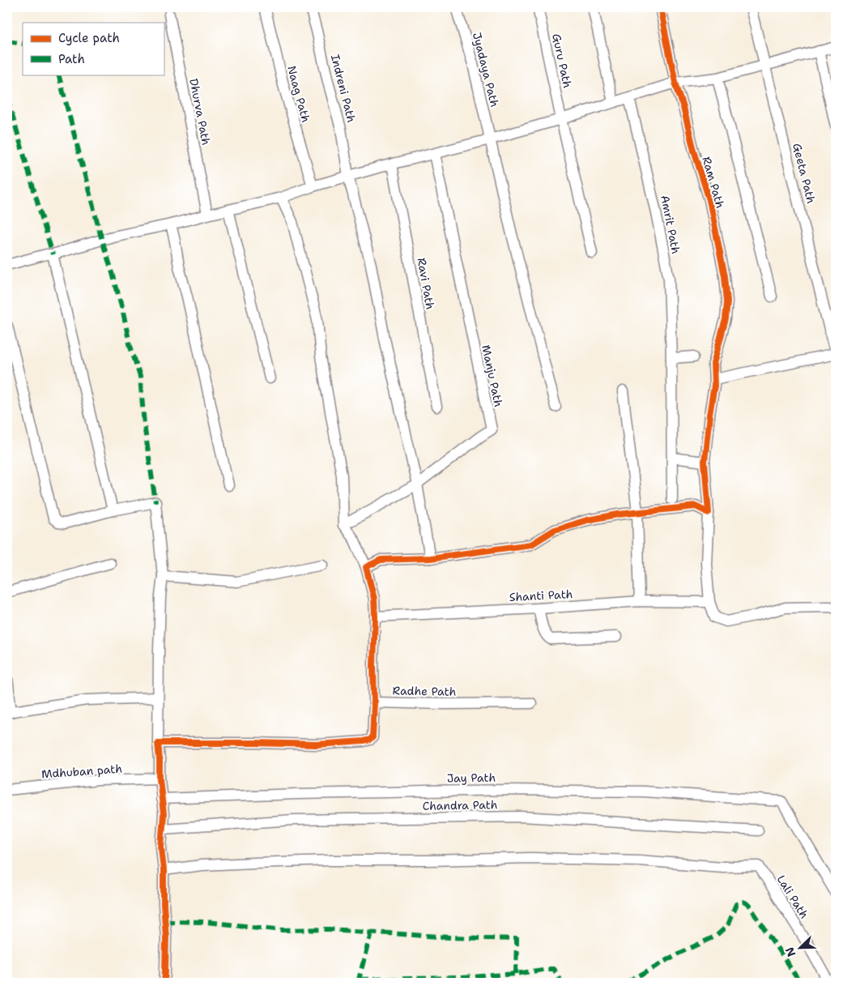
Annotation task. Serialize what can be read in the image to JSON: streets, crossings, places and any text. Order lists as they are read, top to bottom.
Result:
{
  "streets": {
    "street": [
      "Guru Path",
      "Jyadaya Path",
      "Indreni Path",
      "Naag Path",
      "Dhurva Path",
      "Geeta Path",
      "Ram Path",
      "Amrit Path",
      "Ravi Path",
      "Manju Path",
      "Shanti Path",
      "Radhe Path",
      "Mdhuban path",
      "Jay Path",
      "Chandra Path",
      "Lali Path"
    ]
  },
  "crossings": [
    ["Indreni Path", "Manju Path"],
    ["Ram Path", "Shanti Path"]
  ],
  "legend": ["Cycle path", "Path"],
  "north": "bottom left"
}
